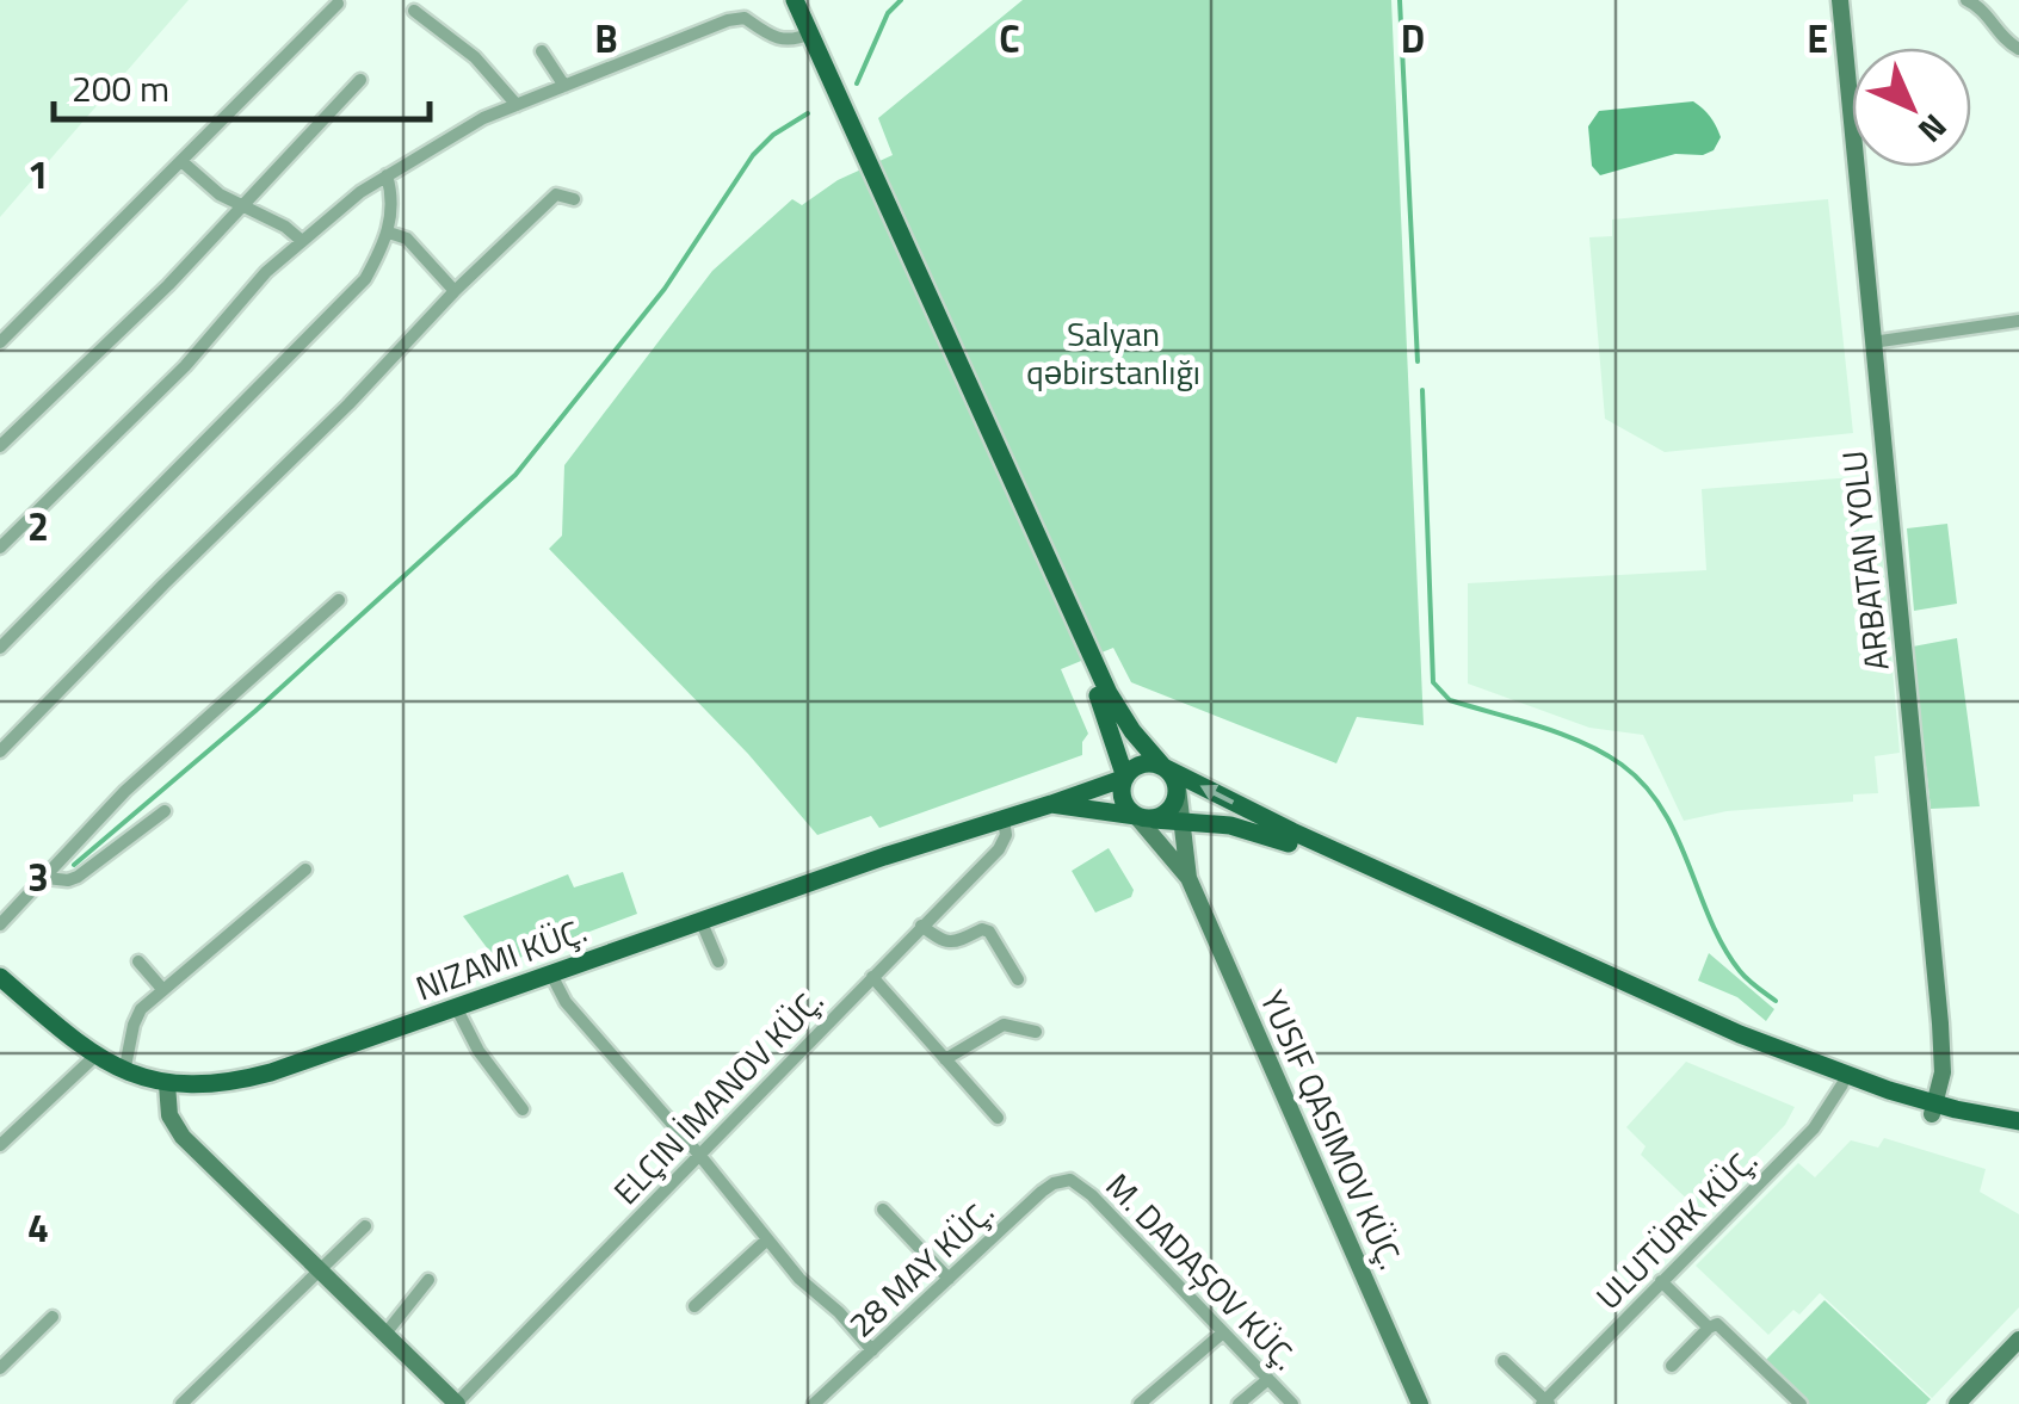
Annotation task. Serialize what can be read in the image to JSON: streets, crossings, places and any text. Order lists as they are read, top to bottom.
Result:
{
  "streets": {
    "main road": ["NIZAMI KÜÇ."],
    "street": [
      "ARBATAN YOLU",
      "ELÇIN İMANOV KÜÇ.",
      "ULUTÜRK KÜÇ.",
      "28 MAY KÜÇ.",
      "M. DADAŞOV KÜÇ."
    ]
  },
  "crossings": [
    ["NIZAMI KÜÇ.", "ELÇIN İMANOV KÜÇ."],
    ["28 MAY KÜÇ.", "M. DADAŞOV KÜÇ."]
  ],
  "parks": ["Salyan qəbirstanlığı"],
  "scale_bar": "200 m",
  "north": "bottom right",
  "grid": {
    "columns": [
      "B",
      "C",
      "D",
      "E"
    ],
    "rows": [
      "1",
      "2",
      "3",
      "4"
    ]
  }
}
